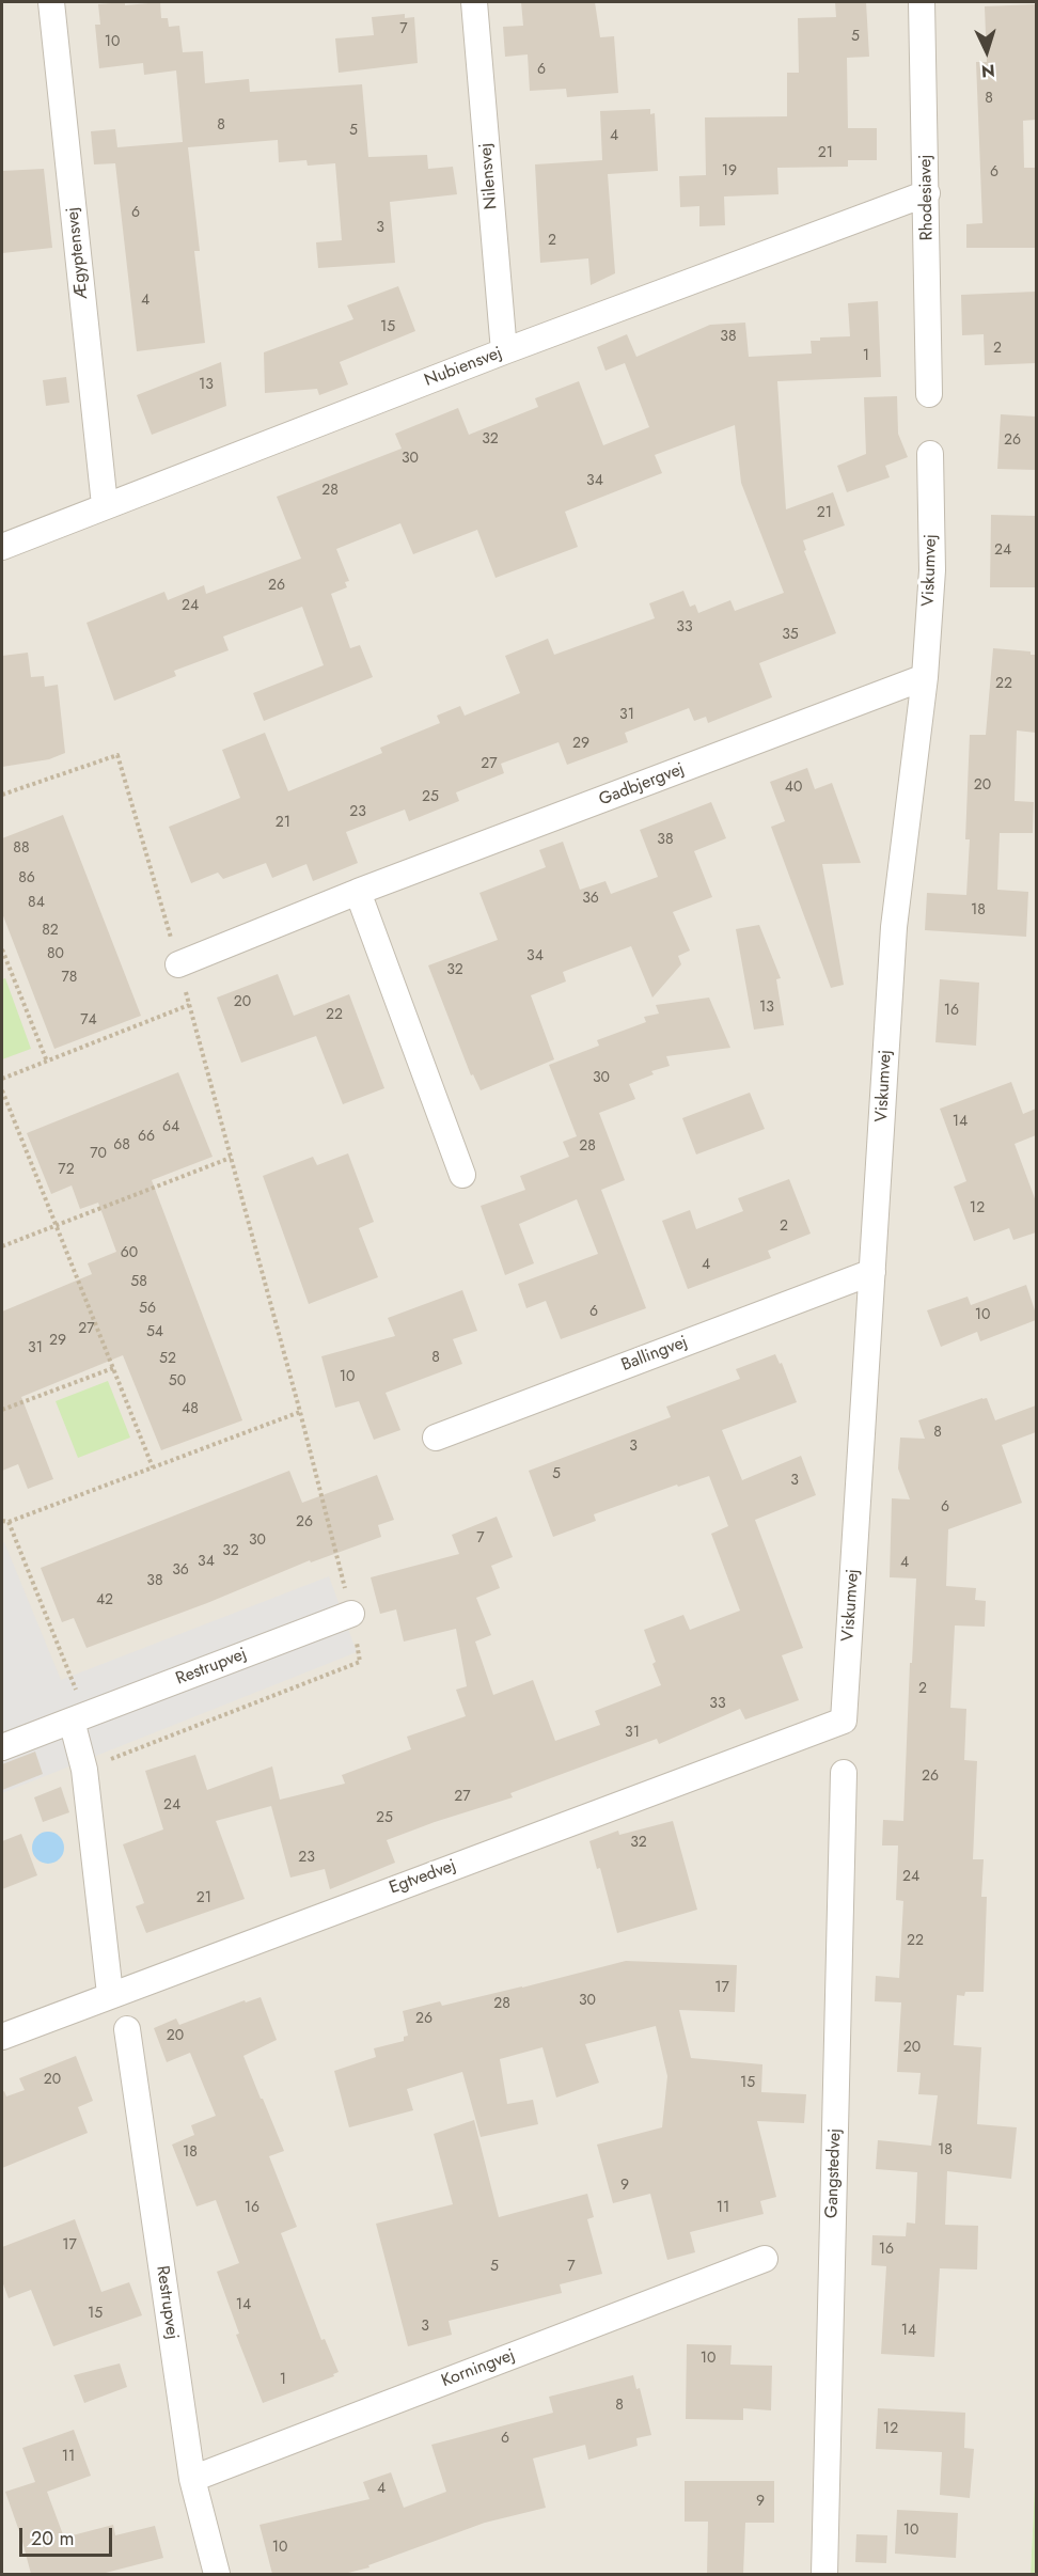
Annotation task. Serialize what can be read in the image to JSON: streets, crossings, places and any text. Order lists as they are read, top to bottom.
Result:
{
  "streets": {
    "street": [
      "Nilensvej",
      "Rhodesiavej",
      "Ægyptensvej",
      "Nubiensvej",
      "Viskumvej",
      "Gadbjergvej",
      "Ballingvej",
      "Restrupvej",
      "Egtvedvej",
      "Gangstedvej",
      "Korningvej"
    ]
  },
  "crossings": [
    ["Nilensvej", "Nubiensvej"],
    ["Rhodesiavej", "Nubiensvej"],
    ["Ægyptensvej", "Nubiensvej"],
    ["Viskumvej", "Gadbjergvej"],
    ["Viskumvej", "Ballingvej"],
    ["Viskumvej", "Egtvedvej"],
    ["Restrupvej", "Korningvej"]
  ],
  "house_numbers": [
    "7",
    "5",
    "10",
    "6",
    "8",
    "8",
    "5",
    "4",
    "21",
    "19",
    "6",
    "6",
    "3",
    "2",
    "4",
    "15",
    "38",
    "2",
    "1",
    "13",
    "32",
    "26",
    "30",
    "34",
    "28",
    "21",
    "24",
    "26",
    "24",
    "33",
    "35",
    "22",
    "31",
    "29",
    "27",
    "20",
    "40",
    "25",
    "23",
    "21",
    "38",
    "88",
    "86",
    "36",
    "84",
    "18",
    "82",
    "80",
    "34",
    "32",
    "78",
    "20",
    "13",
    "16",
    "22",
    "74",
    "30",
    "14",
    "64",
    "66",
    "68",
    "28",
    "70",
    "72",
    "12",
    "2",
    "60",
    "4",
    "58",
    "56",
    "6",
    "10",
    "27",
    "54",
    "29",
    "31",
    "8",
    "52",
    "10",
    "50",
    "48",
    "8",
    "3",
    "5",
    "3",
    "6",
    "26",
    "7",
    "30",
    "32",
    "34",
    "4",
    "36",
    "38",
    "42",
    "2",
    "33",
    "31",
    "26",
    "27",
    "24",
    "25",
    "32",
    "23",
    "24",
    "21",
    "22",
    "17",
    "30",
    "28",
    "26",
    "20",
    "20",
    "20",
    "15",
    "18",
    "18",
    "9",
    "16",
    "11",
    "17",
    "16",
    "5",
    "7",
    "14",
    "15",
    "3",
    "14",
    "10",
    "1",
    "8",
    "12",
    "6",
    "11",
    "4",
    "9",
    "10",
    "10"
  ],
  "scale_bar": "20 m",
  "north": "bottom"
}
